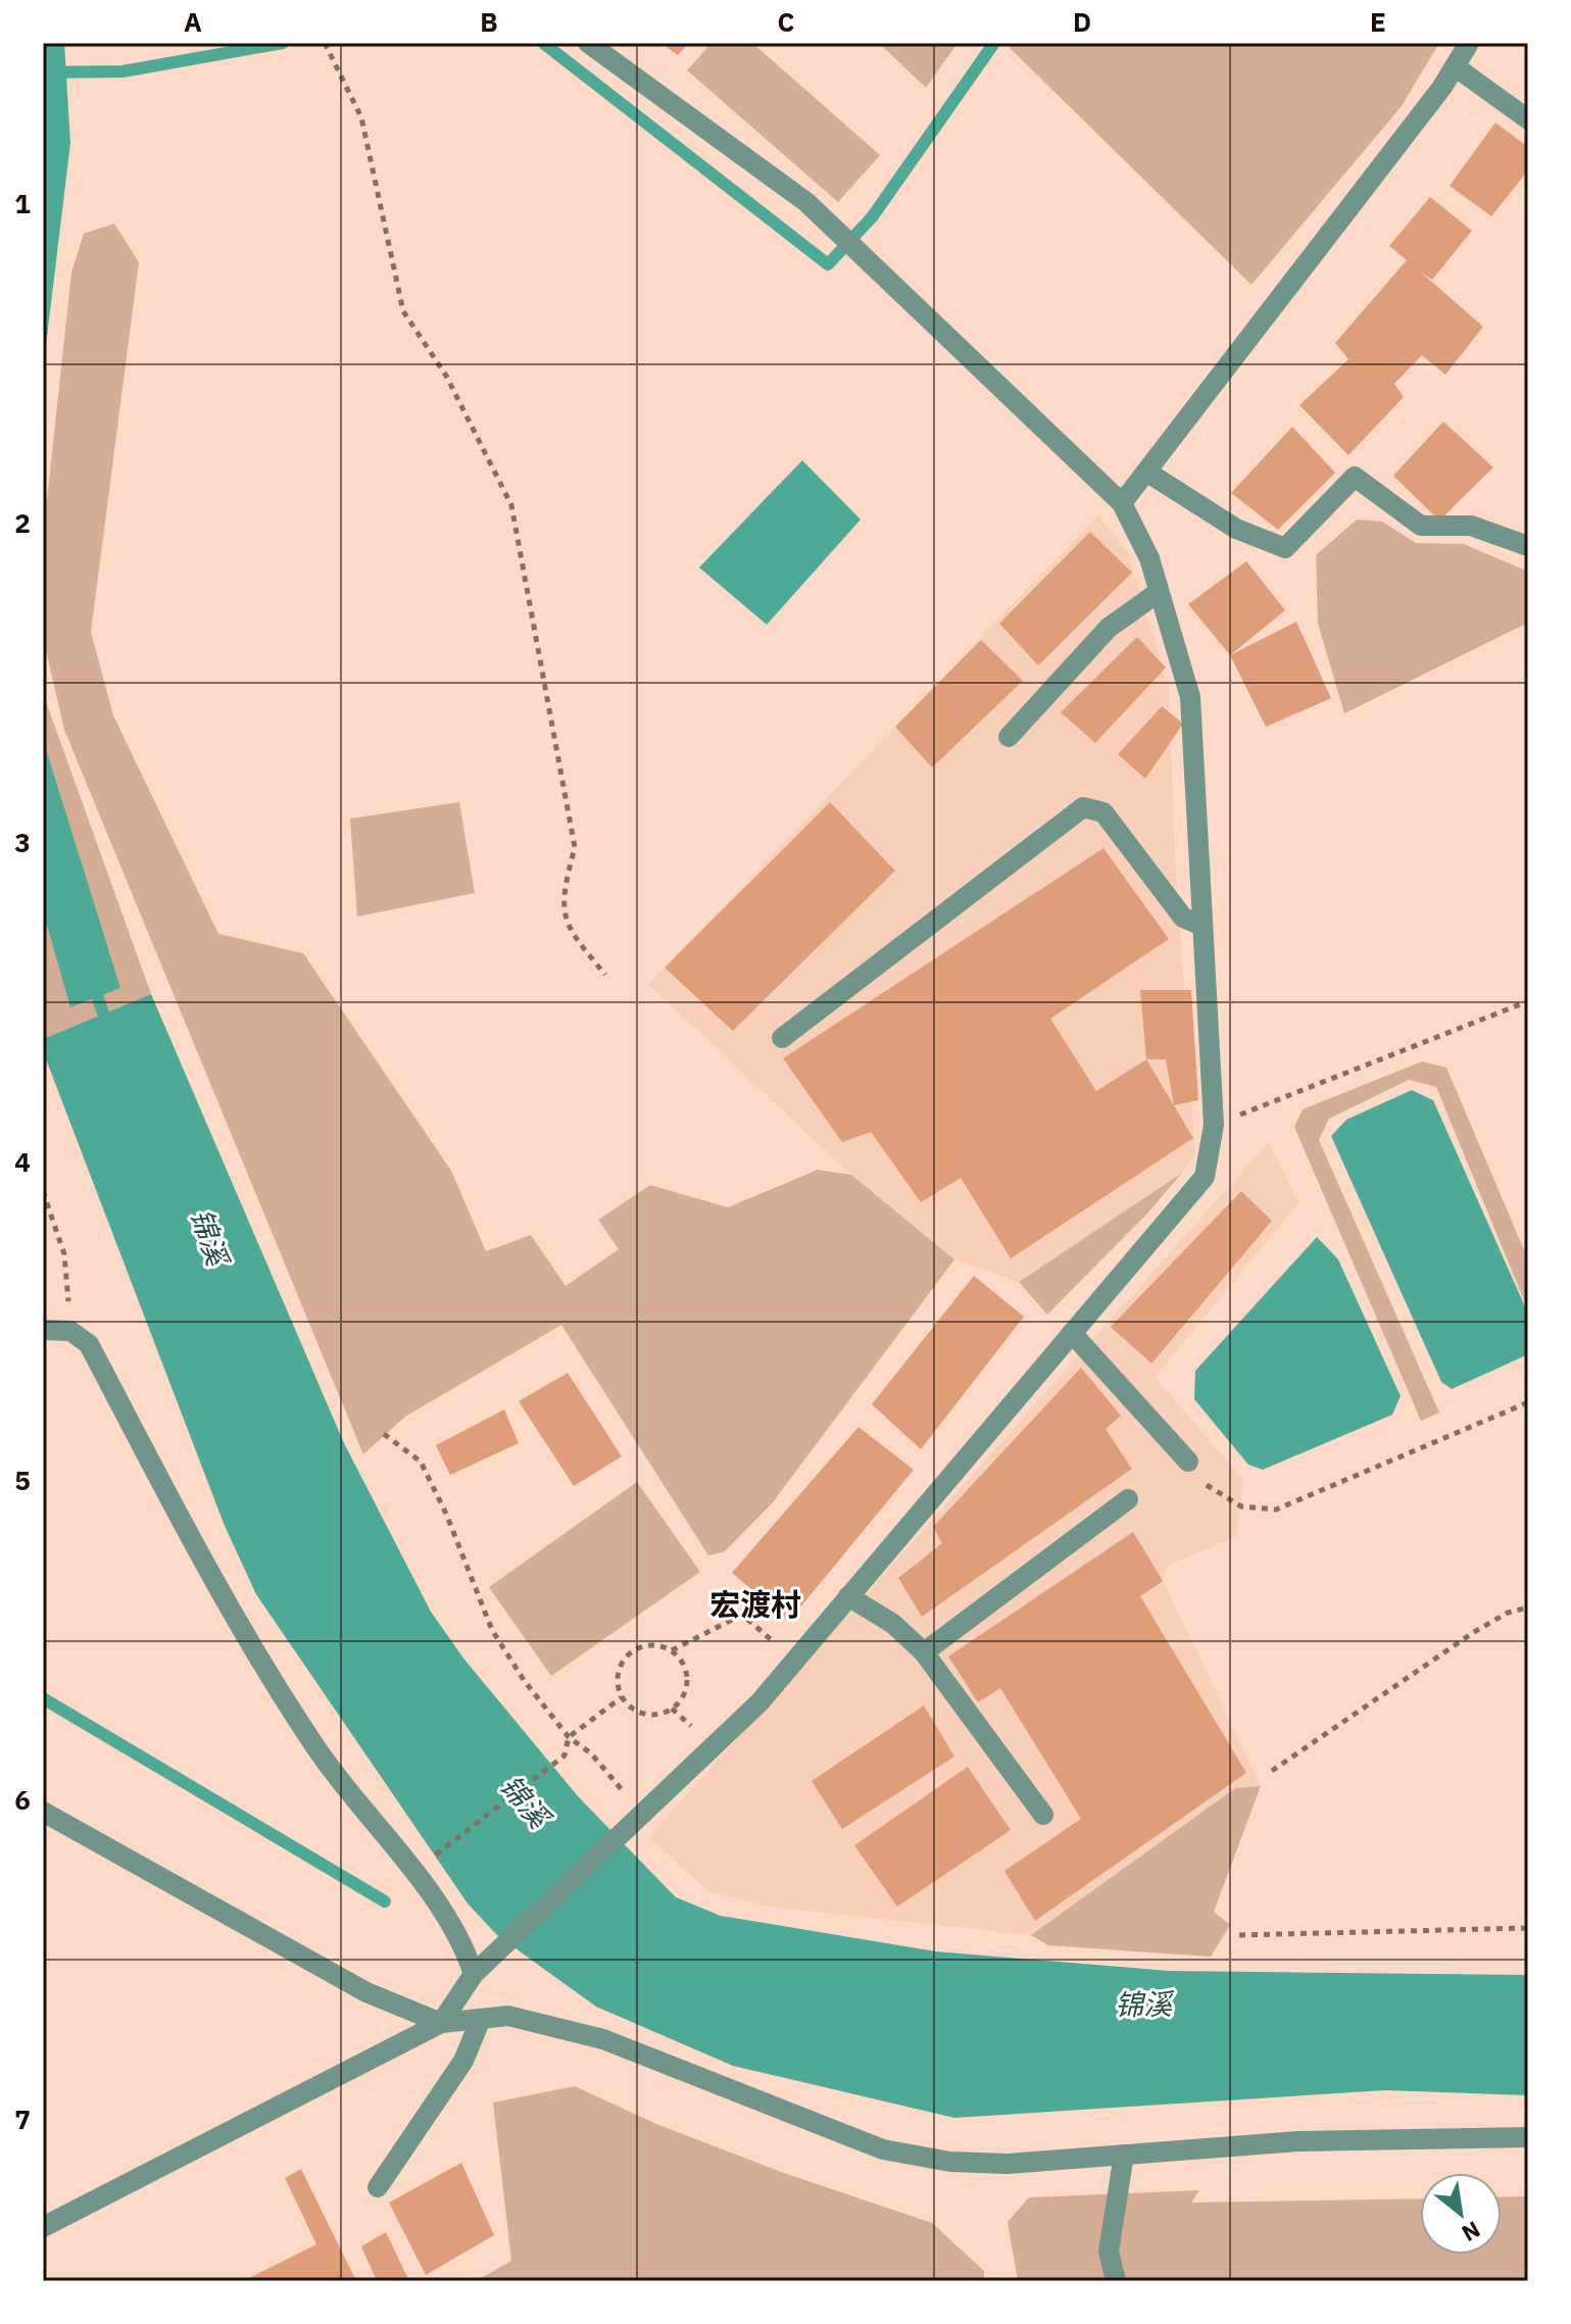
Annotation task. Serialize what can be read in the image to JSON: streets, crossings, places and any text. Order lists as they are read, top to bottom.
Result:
{
  "districts": ["宏渡村"],
  "water": ["锦溪"],
  "north": "bottom right",
  "grid": {
    "columns": [
      "A",
      "B",
      "C",
      "D",
      "E"
    ],
    "rows": [
      "1",
      "2",
      "3",
      "4",
      "5",
      "6",
      "7"
    ]
  }
}
